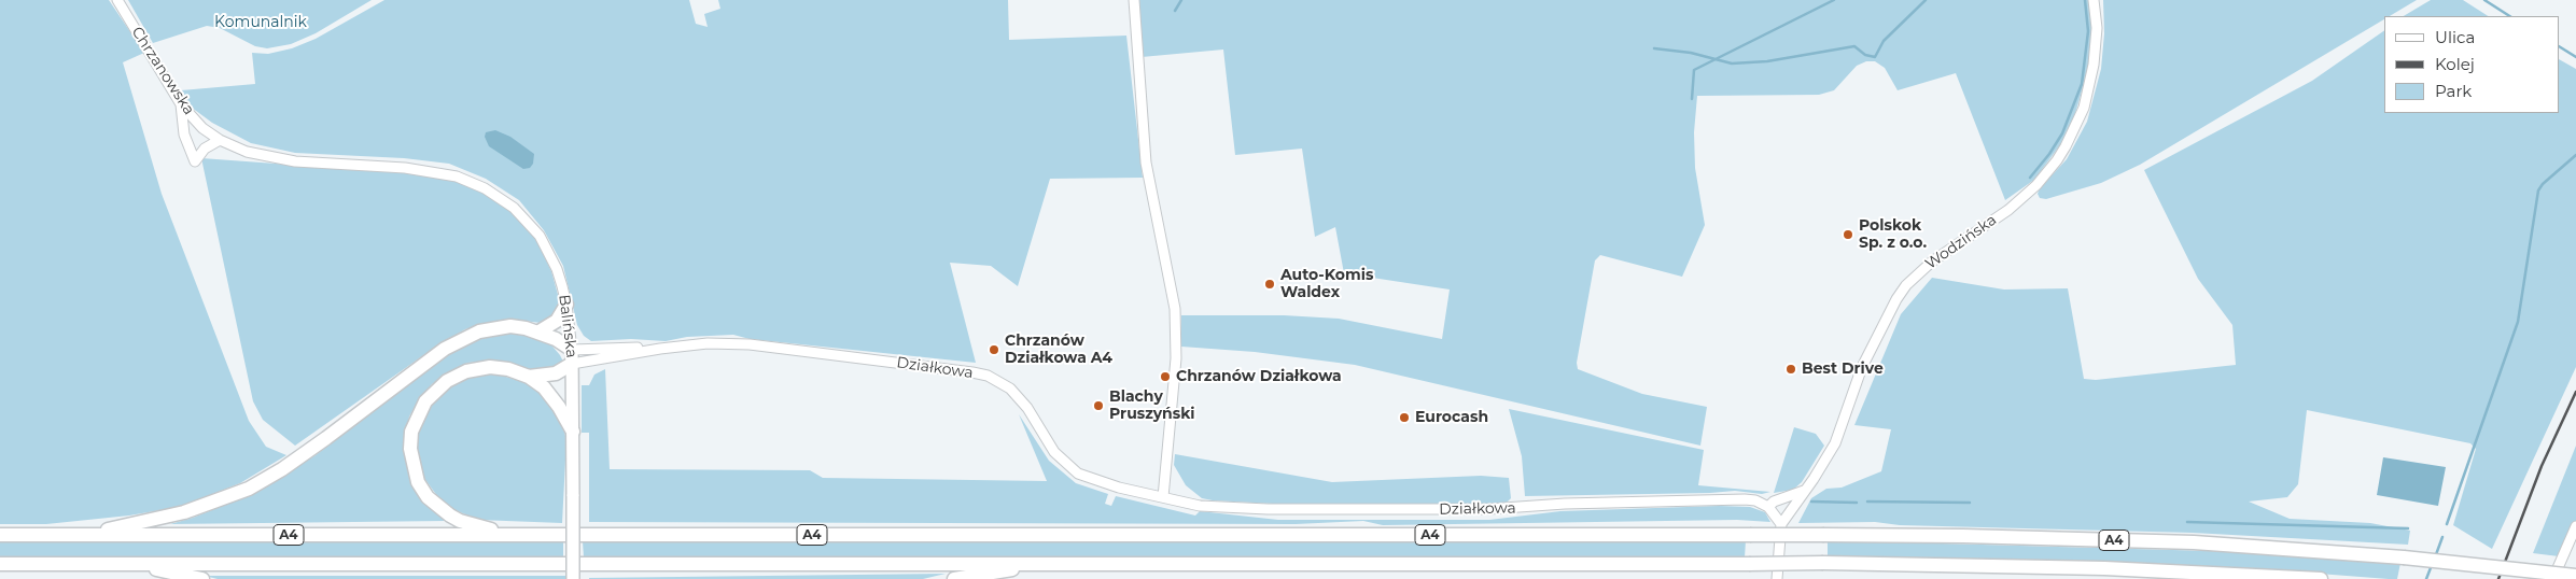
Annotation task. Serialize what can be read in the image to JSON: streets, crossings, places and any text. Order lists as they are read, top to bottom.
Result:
{
  "streets": {
    "highway": ["A4"],
    "main road": ["Balińska"],
    "street": ["Chrzanowska", "Wodzińska", "Działkowa"]
  },
  "crossings": [
    ["Chrzanowska", "Balińska"],
    ["Balińska", "Działkowa"]
  ],
  "parks": ["Komunalnik"],
  "places": [
    "Polskok Sp. z o.o.",
    "Auto-Komis Waldex",
    "Chrzanów Działkowa A4",
    "Best Drive",
    "Chrzanów Działkowa",
    "Blachy Pruszyński",
    "Eurocash"
  ],
  "legend": ["Ulica", "Kolej", "Park"]
}
